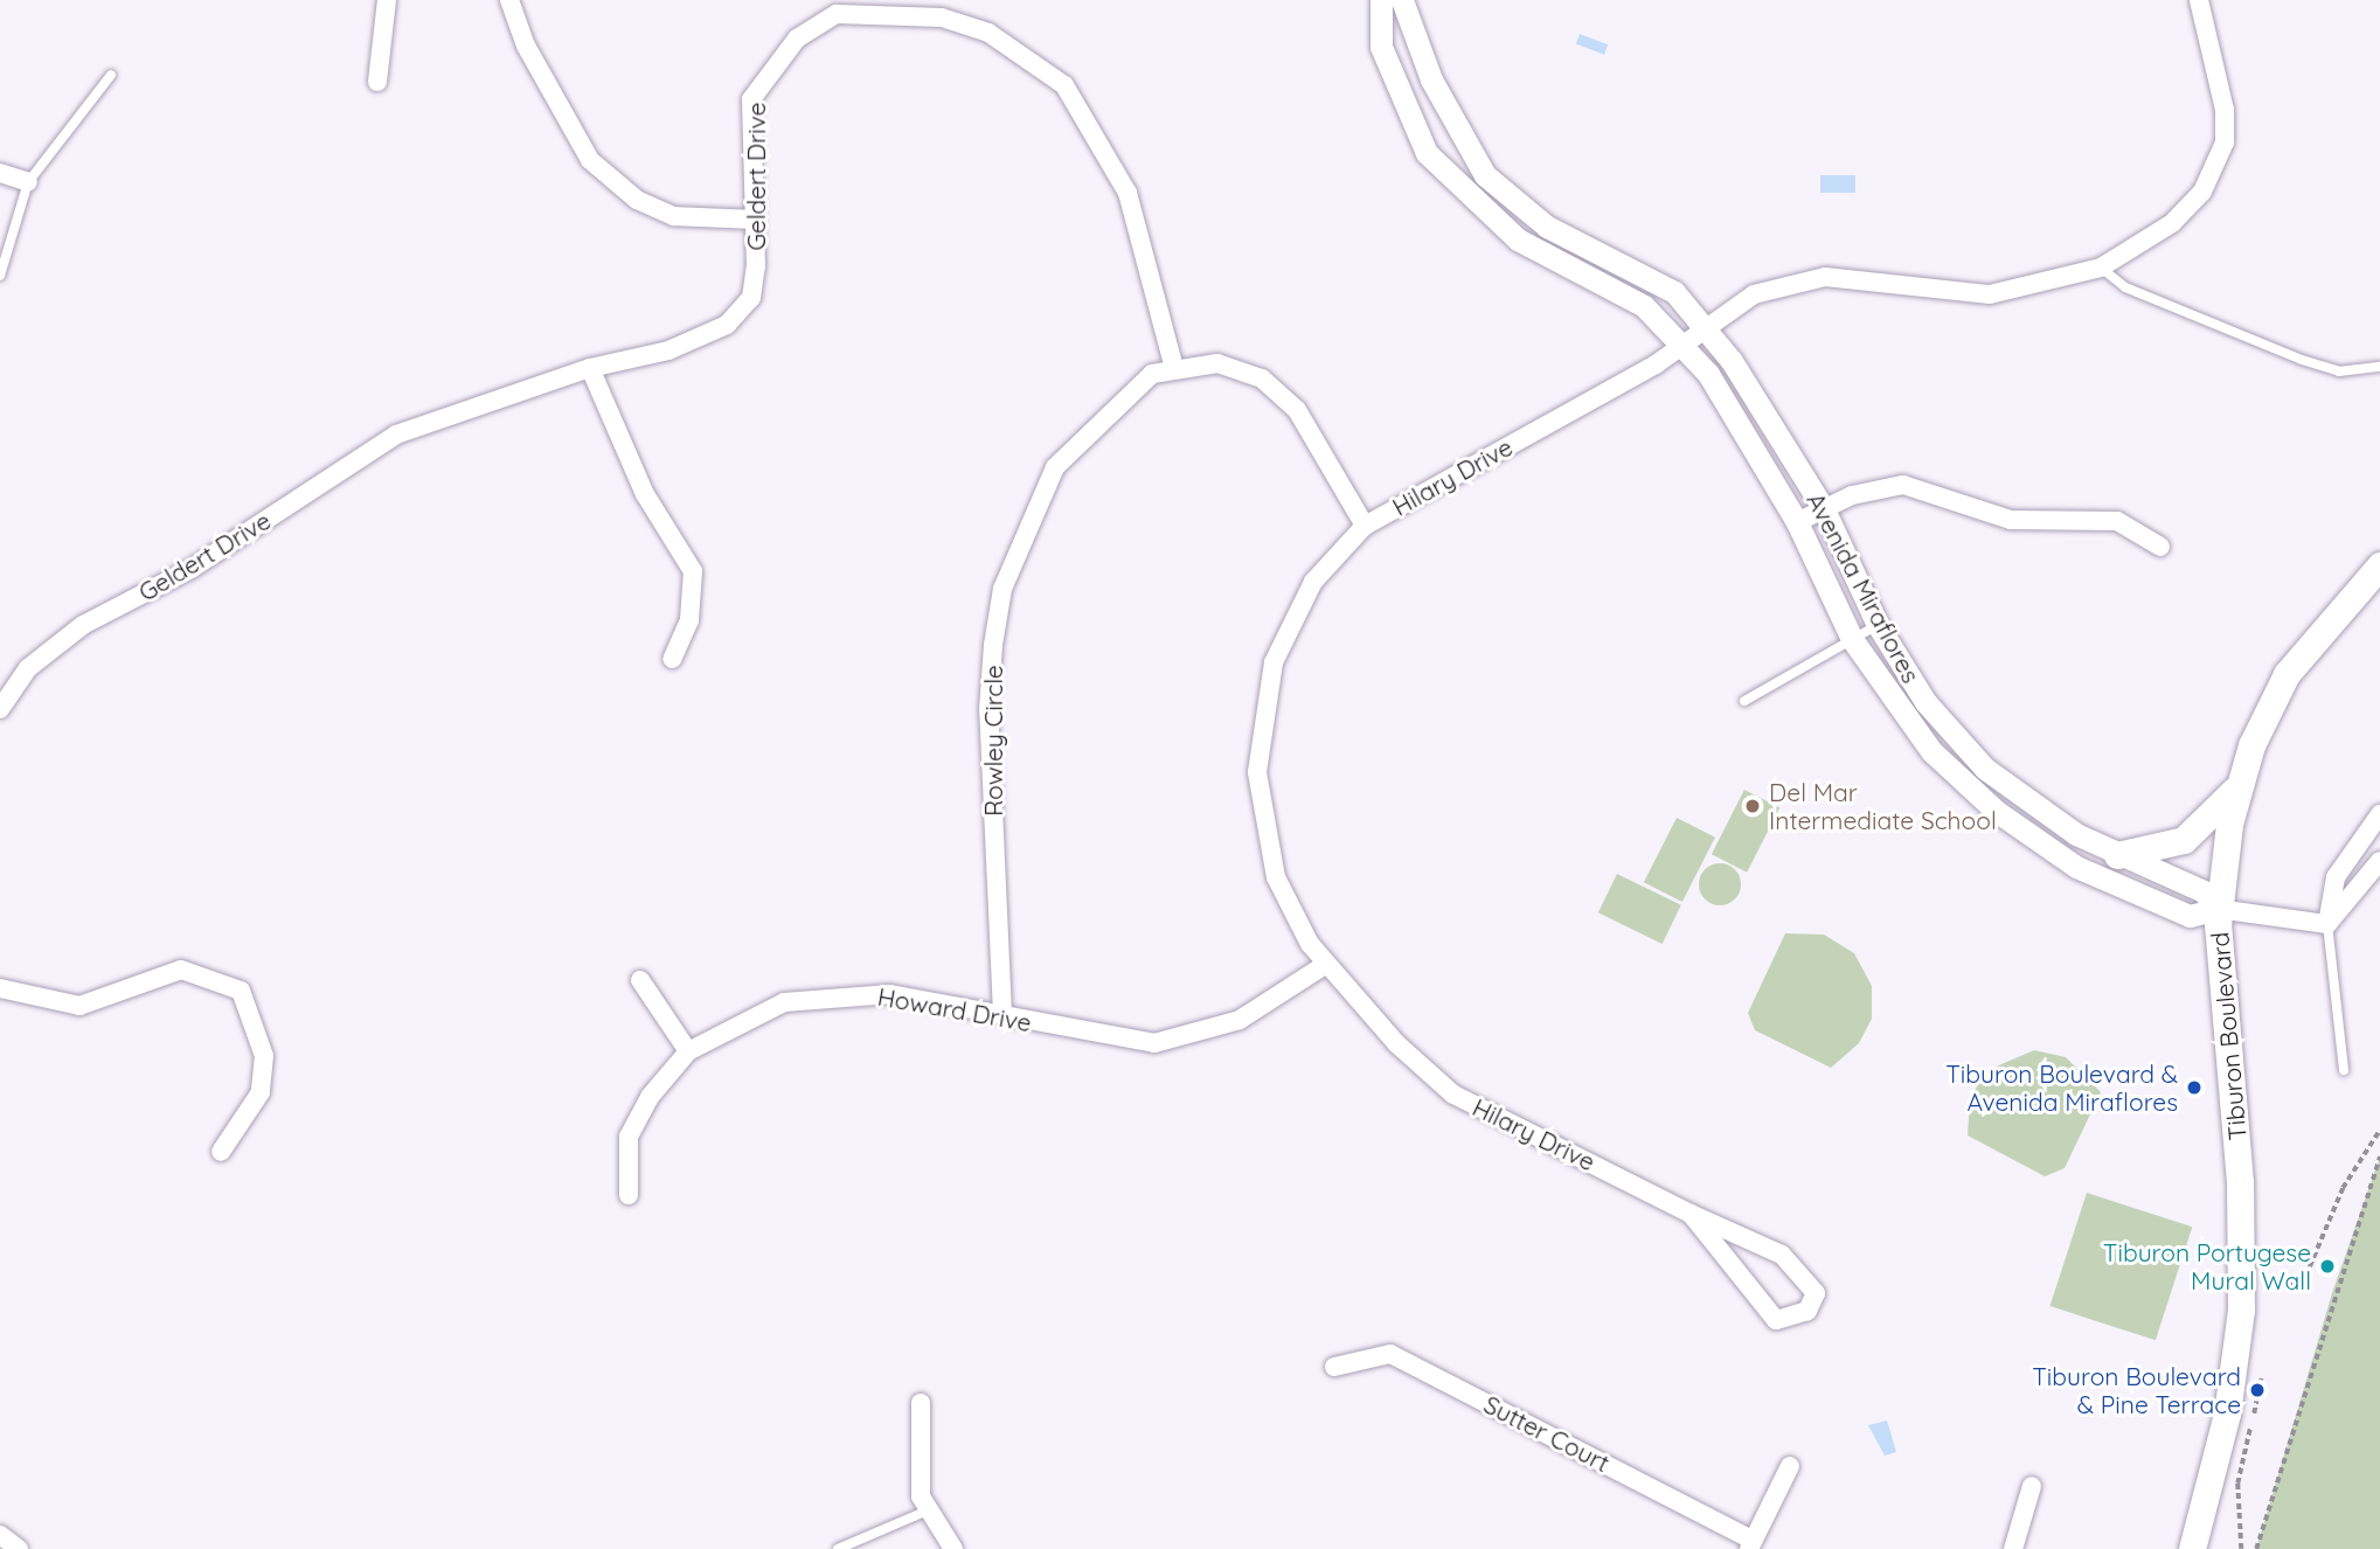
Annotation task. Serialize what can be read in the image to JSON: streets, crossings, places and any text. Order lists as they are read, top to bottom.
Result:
{
  "streets": {
    "main road": ["Tiburon Boulevard"],
    "street": [
      "Geldert Drive",
      "Hilary Drive",
      "Avenida Miraflores",
      "Rowley Circle",
      "Howard Drive",
      "Sutter Court"
    ]
  },
  "crossings": [
    ["Geldert Drive", "Rowley Circle"],
    ["Hilary Drive", "Avenida Miraflores"],
    ["Hilary Drive", "Howard Drive"],
    ["Avenida Miraflores", "Tiburon Boulevard"],
    ["Rowley Circle", "Howard Drive"]
  ],
  "places": [
    "Del Mar Intermediate School",
    "Tiburon Boulevard & Avenida Miraflores",
    "Tiburon Portugese Mural Wall",
    "Tiburon Boulevard & Pine Terrace"
  ]
}
